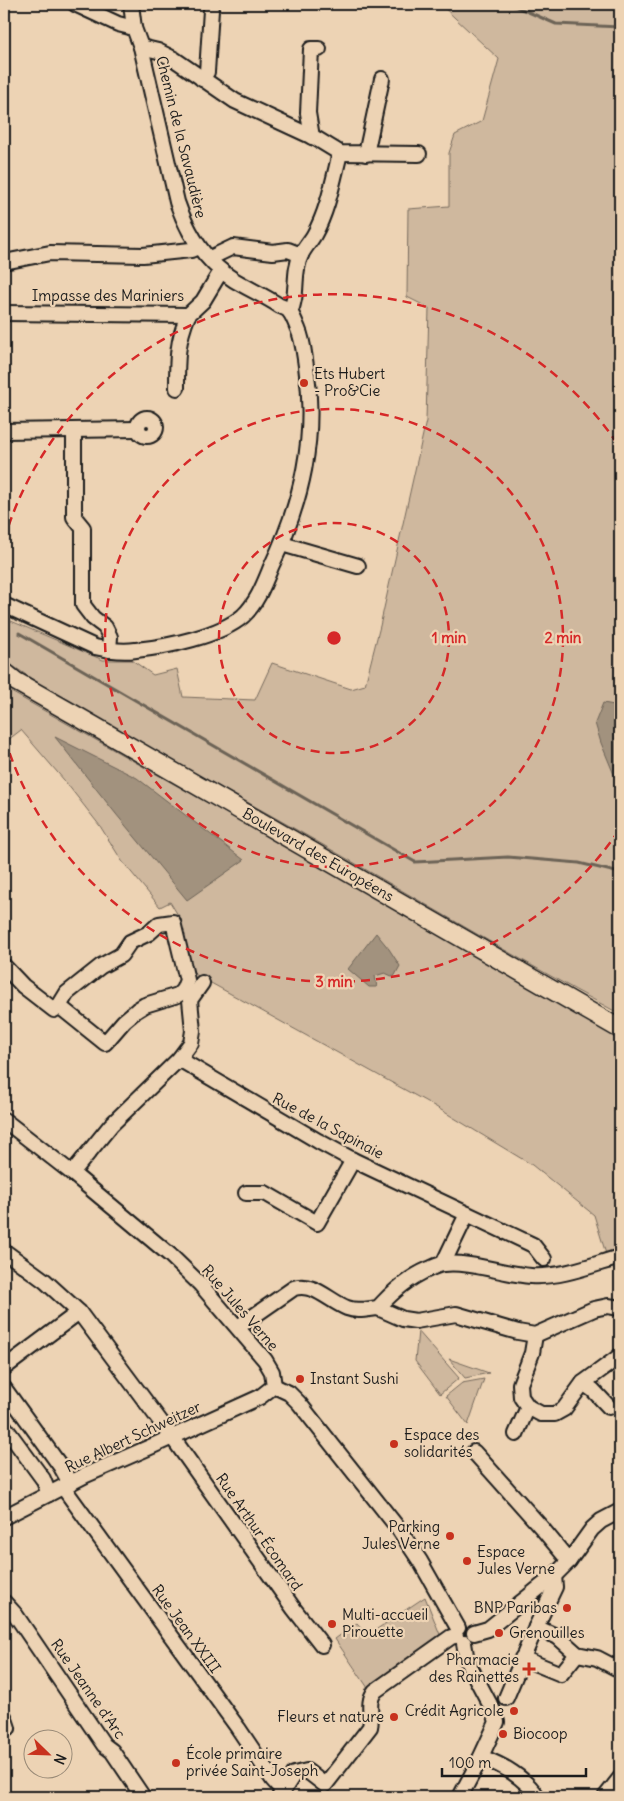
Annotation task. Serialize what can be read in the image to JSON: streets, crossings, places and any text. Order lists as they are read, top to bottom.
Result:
{
  "streets": {
    "main road": ["Boulevard des Européens"],
    "street": [
      "Chemin de la Savaudière",
      "Impasse des Mariniers",
      "Rue de la Sapinaie",
      "Rue Jules Verne",
      "Rue Albert Schweitzer",
      "Rue Arthur Écomard",
      "Rue Jean XXIII",
      "Rue Jeanne d'Arc"
    ]
  },
  "crossings": [
    ["Chemin de la Savaudière", "Impasse des Mariniers"],
    ["Rue Jules Verne", "Rue Albert Schweitzer"],
    ["Rue Albert Schweitzer", "Rue Arthur Écomard"],
    ["Rue Albert Schweitzer", "Rue Jean XXIII"]
  ],
  "places": {
    "other": [
      "Ets Hubert - Pro&Cie",
      "Instant Sushi",
      "Espace des solidarités",
      "Parking Jules Verne",
      "Espace Jules Verne",
      "BNP Paribas",
      "Multi-accueil Pirouette",
      "Grenouilles",
      "Crédit Agricole",
      "Fleurs et nature",
      "Biocoop",
      "École primaire privée Saint-Joseph"
    ],
    "health": ["Pharmacie des Rainettes"]
  },
  "scale_bar": "100 m",
  "north": "bottom right",
  "rings": ["1 min", "2 min", "3 min"]
}
